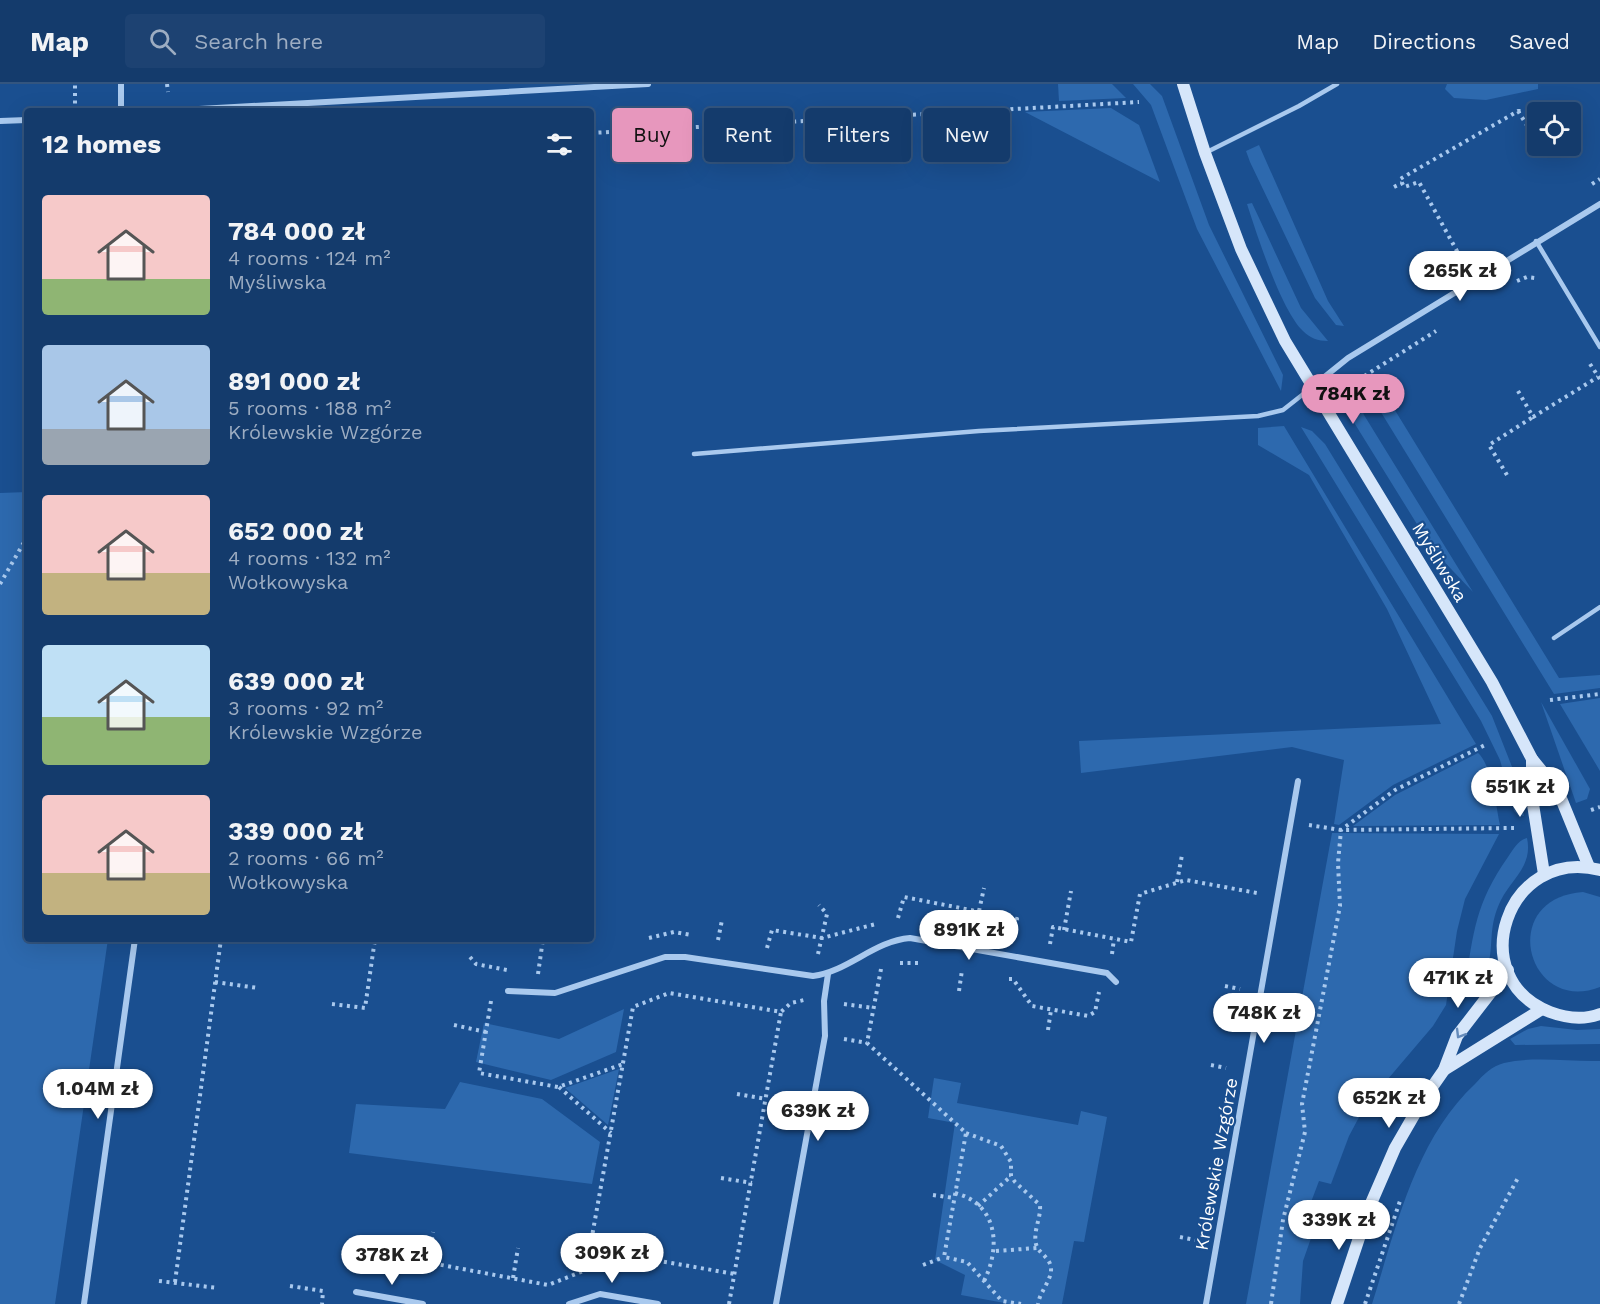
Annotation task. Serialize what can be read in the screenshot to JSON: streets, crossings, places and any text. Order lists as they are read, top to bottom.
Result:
{
  "streets": {
    "street": ["Myśliwska", "Królewskie Wzgórze"]
  },
  "page": {
    "header": "Map",
    "search": "Search here",
    "nav": ["Map", "Directions", "Saved"],
    "chip": [
      "Buy",
      "Rent",
      "Filters",
      "New"
    ],
    "heading": "12 homes",
    "list": [
      {
        "name": "784 000 zł",
        "note": "4 rooms · 124 m² · Myśliwska"
      },
      {
        "name": "891 000 zł",
        "note": "5 rooms · 188 m² · Królewskie Wzgórze"
      },
      {
        "name": "652 000 zł",
        "note": "4 rooms · 132 m² · Wołkowyska"
      },
      {
        "name": "639 000 zł",
        "note": "3 rooms · 92 m² · Królewskie Wzgórze"
      },
      {
        "name": "339 000 zł",
        "note": "2 rooms · 66 m² · Wołkowyska"
      }
    ],
    "price": [
      "265K zł",
      "784K zł",
      "551K zł",
      "891K zł",
      "471K zł",
      "748K zł",
      "1.04M zł",
      "652K zł",
      "639K zł",
      "339K zł",
      "309K zł",
      "378K zł"
    ]
  }
}
